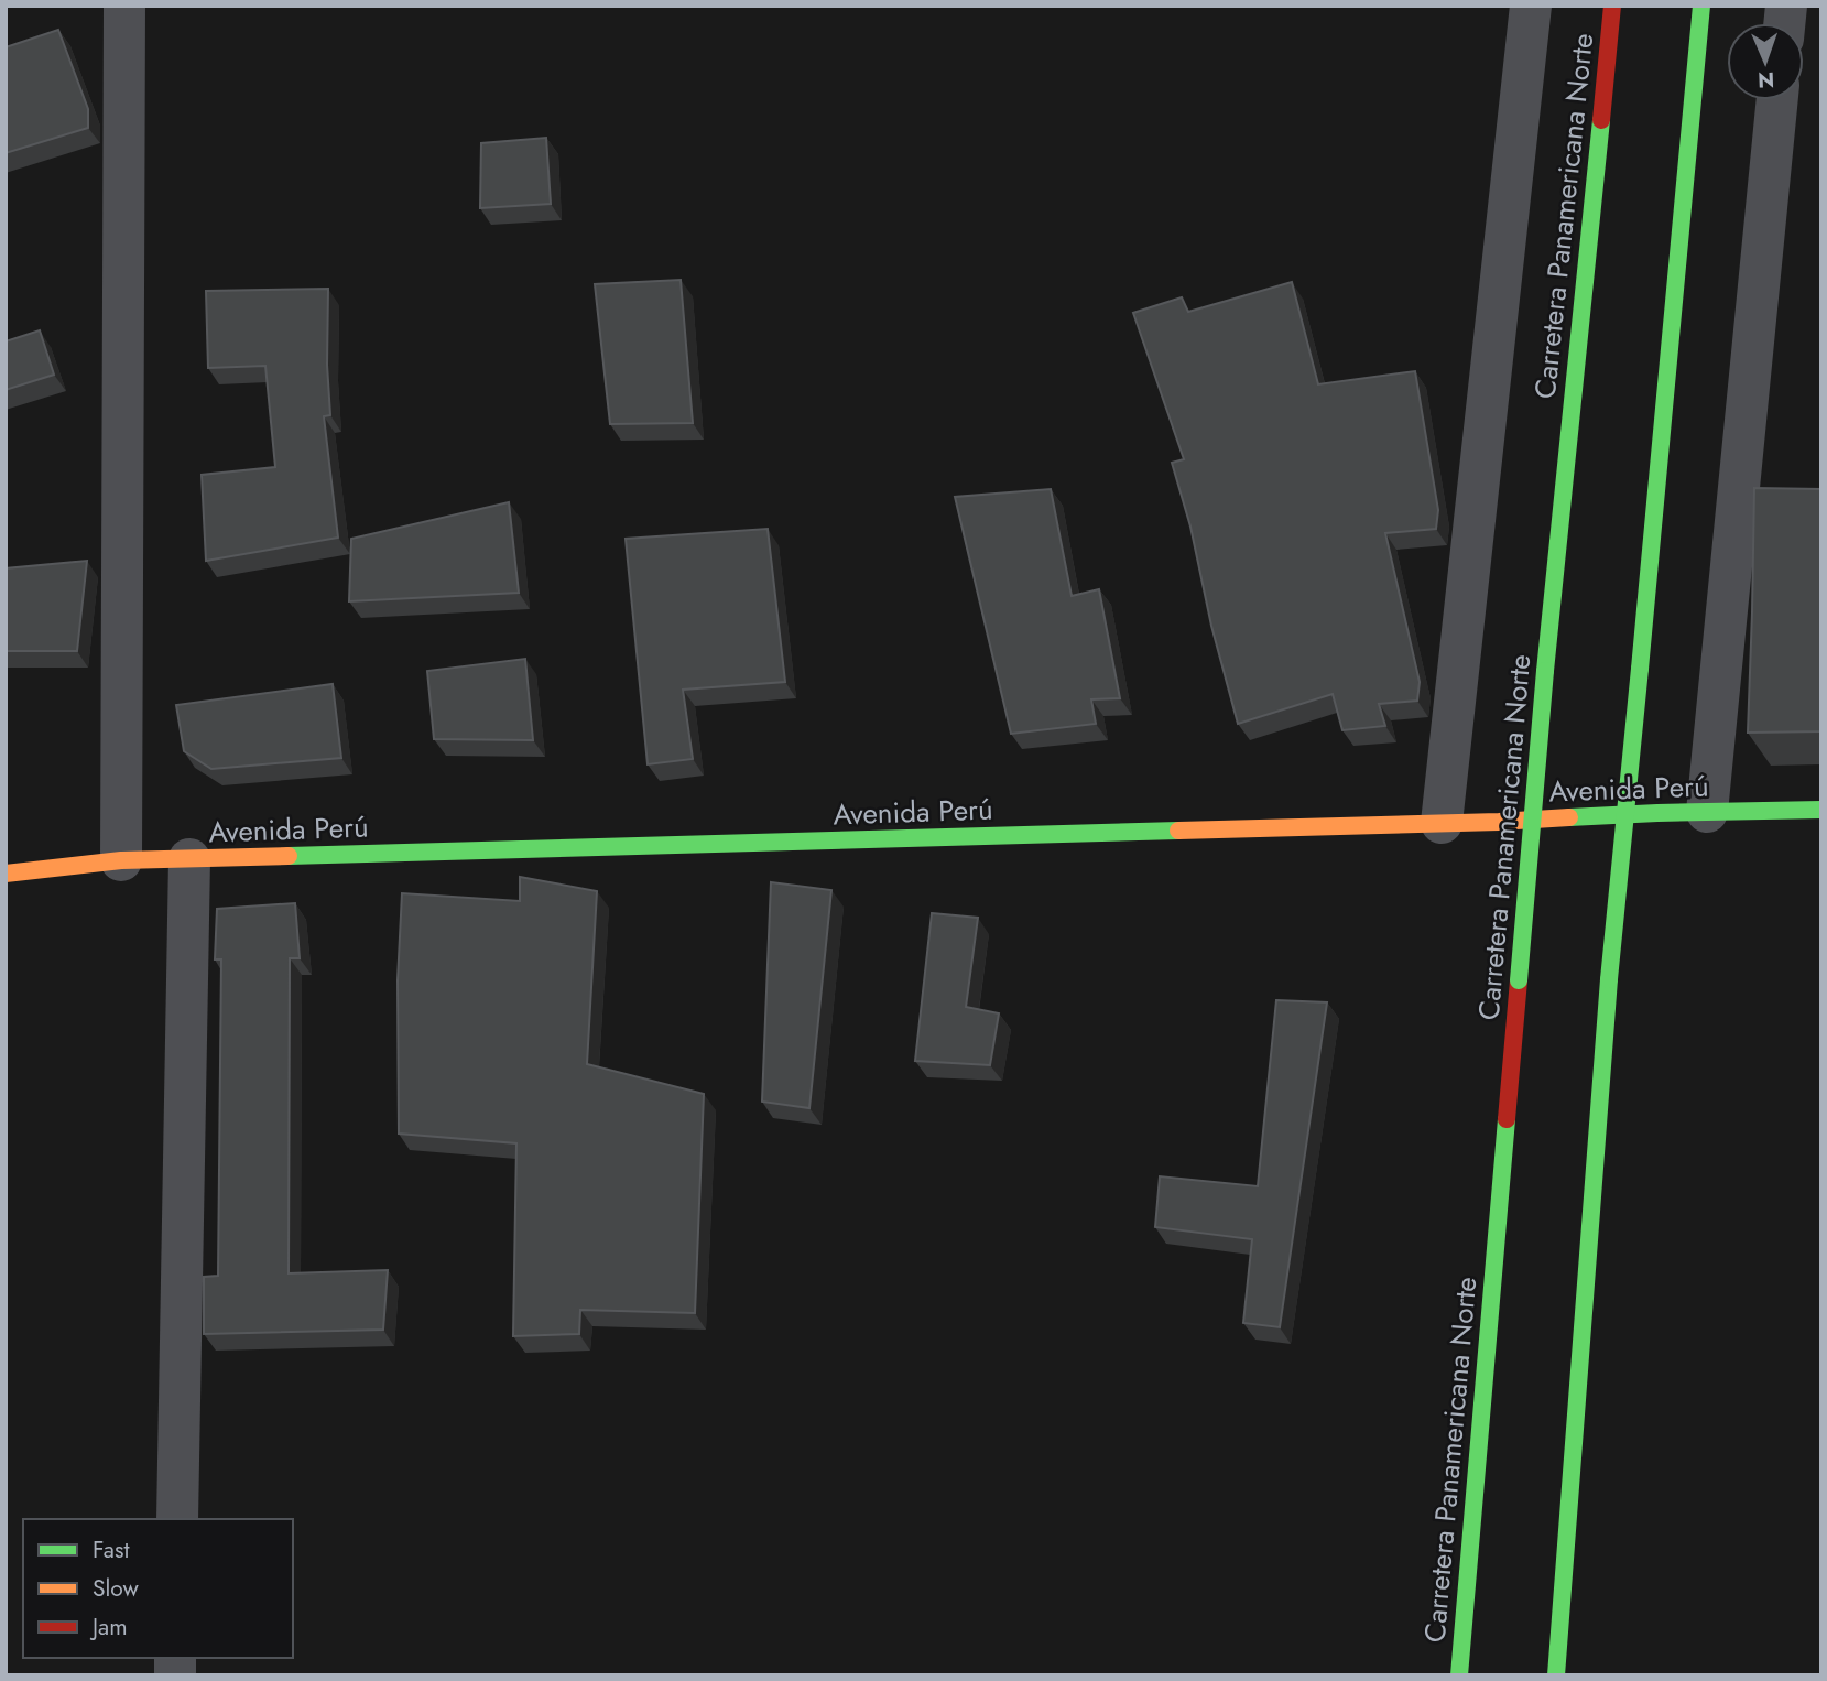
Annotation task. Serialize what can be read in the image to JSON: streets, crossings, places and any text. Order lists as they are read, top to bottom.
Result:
{
  "streets": {
    "main road": ["Carretera Panamericana Norte", "Avenida Perú"]
  },
  "legend": ["Fast", "Slow", "Jam"],
  "north": "bottom"
}
